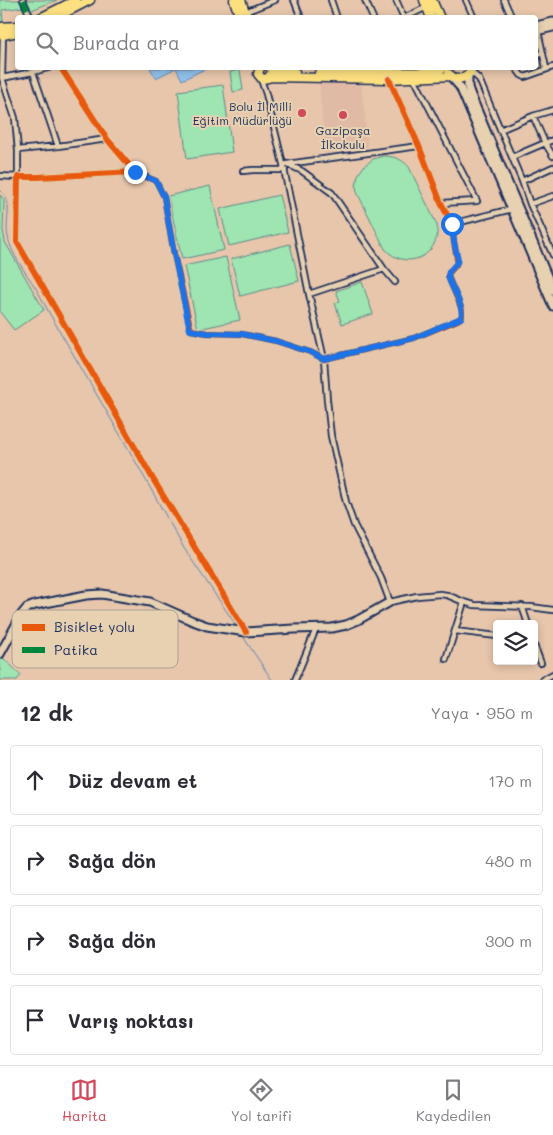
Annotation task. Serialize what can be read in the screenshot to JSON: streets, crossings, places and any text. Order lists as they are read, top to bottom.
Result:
{
  "places": ["Bolu İl Milli Eğitim Müdürlüğü", "Gazipaşa İlkokulu"],
  "legend": ["Bisiklet yolu", "Patika"],
  "page": {
    "search": "Burada ara",
    "heading": ["12 dk", "Yaya · 950 m"],
    "list": [
      ["Düz devam et", "170 m"],
      ["Sağa dön", "480 m"],
      ["Sağa dön", "300 m"],
      "Varış noktası"
    ],
    "nav": ["Harita", "Yol tarifi", "Kaydedilen"]
  }
}
